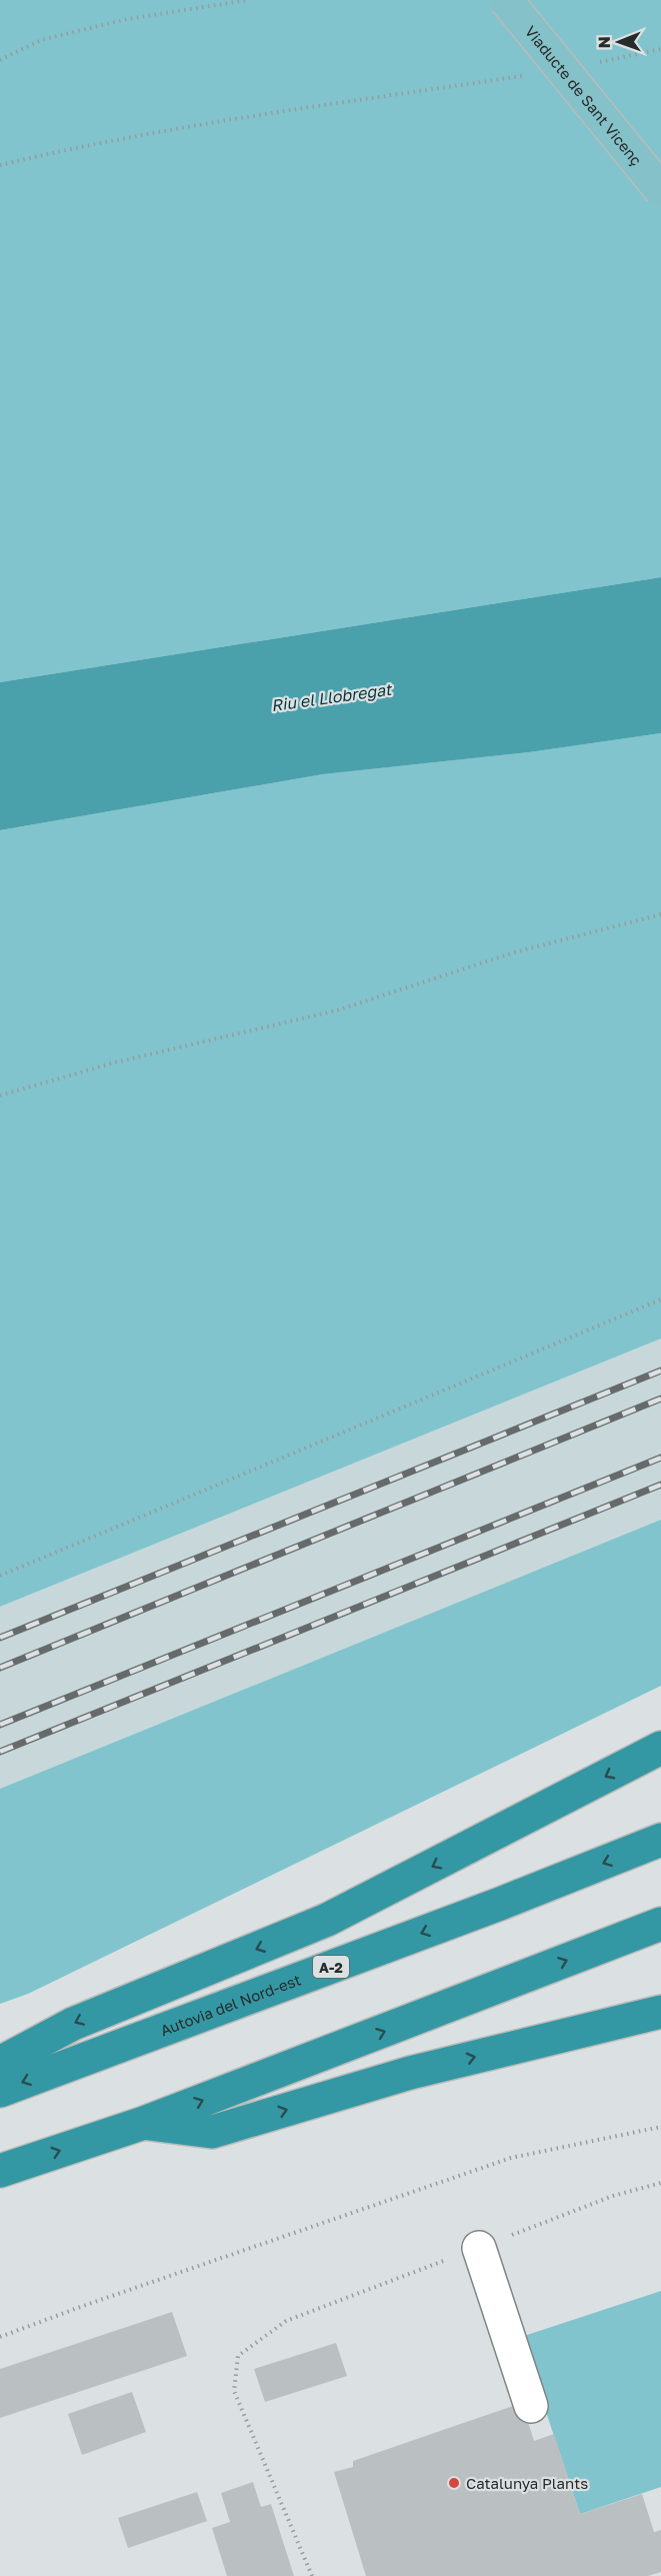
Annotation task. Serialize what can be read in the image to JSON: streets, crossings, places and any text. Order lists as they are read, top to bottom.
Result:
{
  "streets": {
    "highway": ["A-2", "Autovia del Nord-est"],
    "main road": ["Viaducte de Sant Vicenç"]
  },
  "water": ["Riu el Llobregat"],
  "places": ["Catalunya Plants"],
  "north": "left"
}
